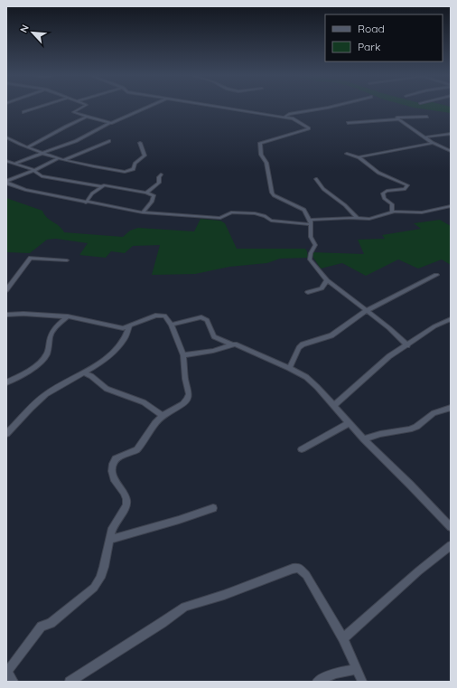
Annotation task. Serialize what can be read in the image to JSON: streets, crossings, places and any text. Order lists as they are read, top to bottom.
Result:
{
  "legend": ["Road", "Park"],
  "north": "top left"
}
